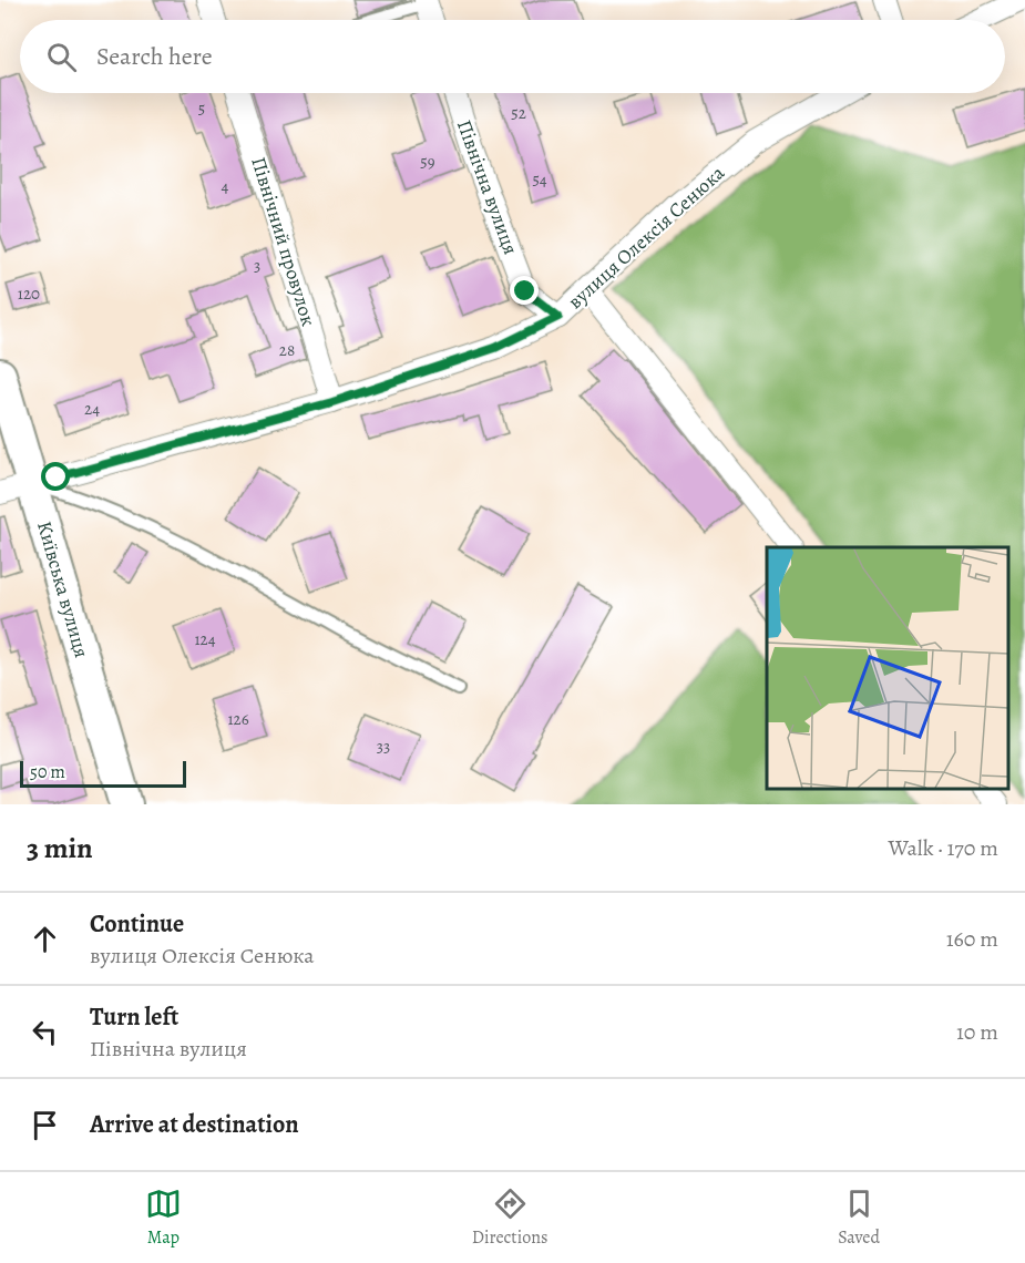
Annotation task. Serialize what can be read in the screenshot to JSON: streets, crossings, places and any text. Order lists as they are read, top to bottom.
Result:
{
  "streets": {
    "main road": ["Київська вулиця"],
    "street": ["Північна вулиця", "вулиця Олексія Сенюка", "Північний провулок"]
  },
  "crossings": [
    ["Північна вулиця", "вулиця Олексія Сенюка"],
    ["вулиця Олексія Сенюка", "Північний провулок"],
    ["вулиця Олексія Сенюка", "Київська вулиця"]
  ],
  "house_numbers": [
    "5",
    "52",
    "59",
    "54",
    "4",
    "3",
    "120",
    "28",
    "24",
    "124",
    "126",
    "33"
  ],
  "scale_bar": "50 m",
  "page": {
    "search": "Search here",
    "scale": "50 m",
    "heading": ["3 min", "Walk · 170 m"],
    "list": [
      ["Continue", "вулиця Олексія Сенюка", "160 m"],
      ["Turn left", "Північна вулиця", "10 m"],
      "Arrive at destination"
    ],
    "nav": ["Map", "Directions", "Saved"]
  }
}
